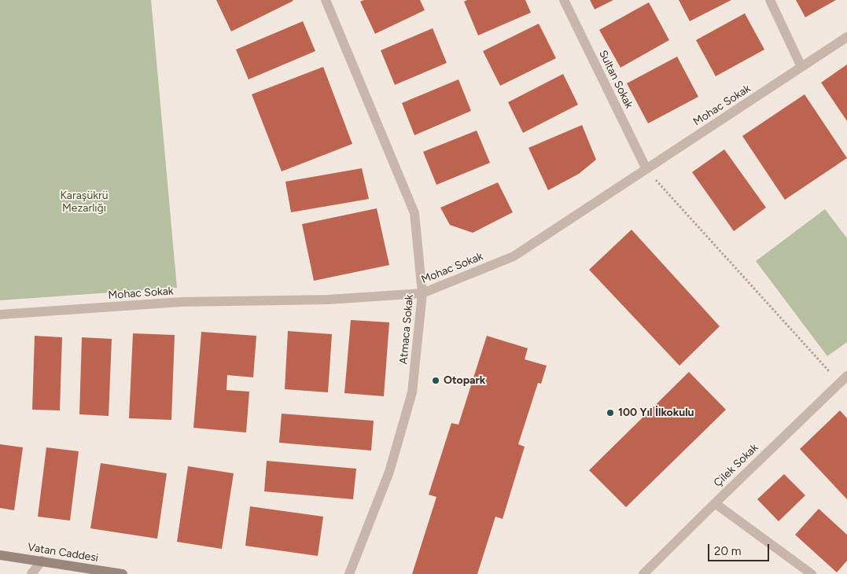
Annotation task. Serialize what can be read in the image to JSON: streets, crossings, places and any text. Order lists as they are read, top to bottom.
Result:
{
  "streets": {
    "main road": ["Vatan Caddesi"],
    "street": [
      "Sultan Sokak",
      "Mohac Sokak",
      "Atmaca Sokak",
      "Çilek Sokak"
    ]
  },
  "crossings": [
    ["Sultan Sokak", "Mohac Sokak"],
    ["Mohac Sokak", "Atmaca Sokak"]
  ],
  "parks": ["Karaşükrü Mezarlığı"],
  "places": ["Otopark", "100 Yıl İlkokulu"],
  "scale_bar": "20 m"
}
